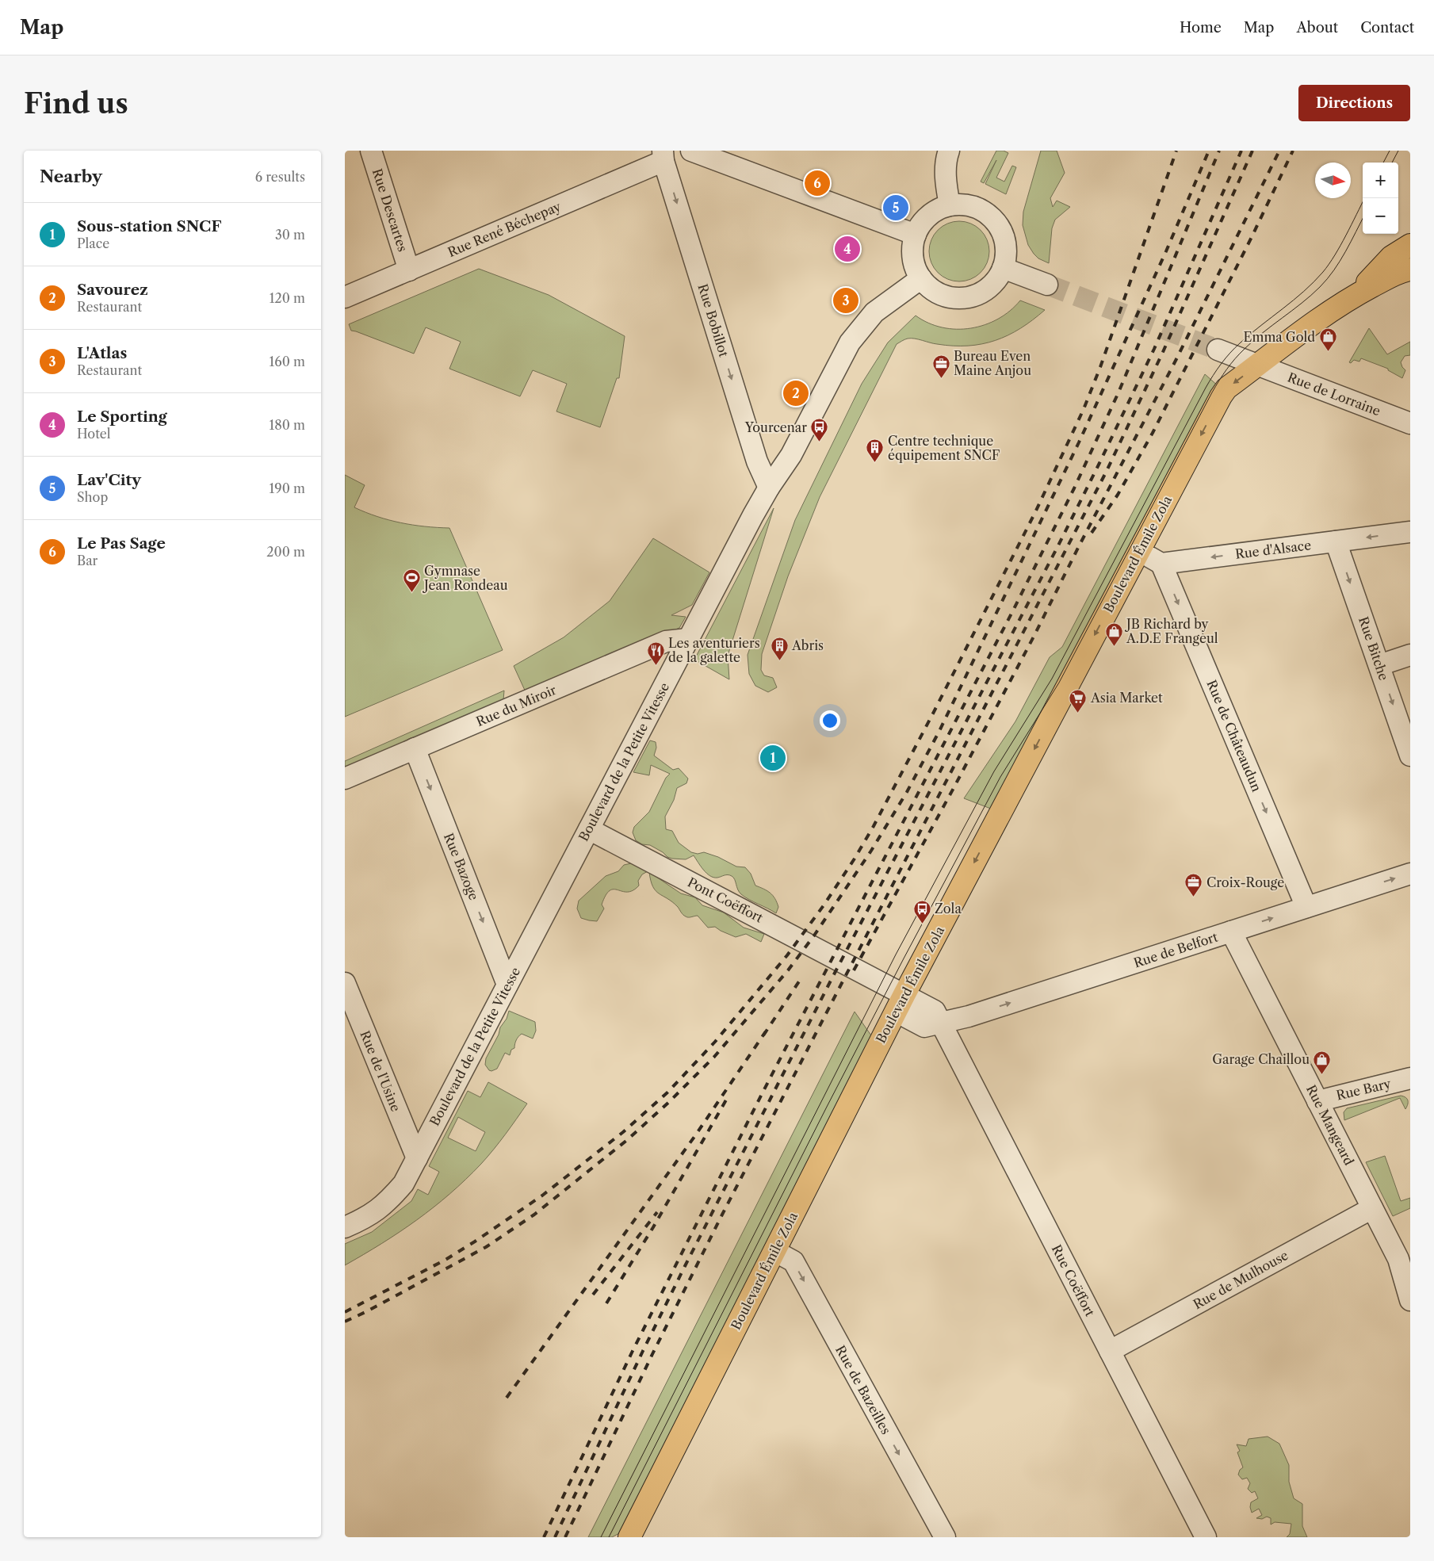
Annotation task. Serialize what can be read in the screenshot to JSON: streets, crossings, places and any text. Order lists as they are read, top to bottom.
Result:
{
  "streets": {
    "main road": ["Boulevard Émile Zola"],
    "street": [
      "Rue Descartes",
      "Rue René Béchepay",
      "Rue Bobillot",
      "Rue de Lorraine",
      "Rue d'Alsace",
      "Rue Bitche",
      "Rue du Miroir",
      "Rue de Châteaudun",
      "Boulevard de la Petite Vitesse",
      "Rue Bazoge",
      "Pont Coëffort",
      "Rue de Belfort",
      "Rue de l'Usine",
      "Rue Bary",
      "Rue Mangeard",
      "Rue de Mulhouse",
      "Rue Coëffort",
      "Rue de Bazeilles"
    ]
  },
  "crossings": [
    ["Rue Descartes", "Rue René Béchepay"],
    ["Rue René Béchepay", "Rue Bobillot"],
    ["Rue Bobillot", "Boulevard de la Petite Vitesse"],
    ["Rue de Lorraine", "Boulevard Émile Zola"],
    ["Rue d'Alsace", "Rue Bitche"],
    ["Rue d'Alsace", "Rue de Châteaudun"],
    ["Boulevard Émile Zola", "Pont Coëffort"],
    ["Boulevard Émile Zola", "Rue de Belfort"],
    ["Boulevard Émile Zola", "Rue de Bazeilles"],
    ["Rue du Miroir", "Boulevard de la Petite Vitesse"],
    ["Rue du Miroir", "Rue Bazoge"],
    ["Rue de Châteaudun", "Rue de Belfort"],
    ["Boulevard de la Petite Vitesse", "Rue Bazoge"],
    ["Boulevard de la Petite Vitesse", "Pont Coëffort"],
    ["Boulevard de la Petite Vitesse", "Rue de l'Usine"],
    ["Pont Coëffort", "Rue de Belfort"],
    ["Rue de Belfort", "Rue Mangeard"],
    ["Rue de Belfort", "Rue Coëffort"],
    ["Rue Bary", "Rue Mangeard"],
    ["Rue Mangeard", "Rue de Mulhouse"],
    ["Rue de Mulhouse", "Rue Coëffort"]
  ],
  "one_way": [
    "Rue Bobillot",
    "Rue d'Alsace",
    "Boulevard Émile Zola",
    "Rue Bitche",
    "Rue de Châteaudun",
    "Rue Bazoge",
    "Rue de Belfort",
    "Rue de Bazeilles"
  ],
  "places": {
    "shop": ["Emma Gold", "JB Richard by A.D.E Frangeul", "Garage Chaillou"],
    "office": ["Bureau Even Maine Anjou", "Croix-Rouge"],
    "bus stop": ["Yourcenar", "Zola"],
    "building": ["Centre technique équipement SNCF", "Abris"],
    "sports": ["Gymnase Jean Rondeau"],
    "restaurant": ["Les aventuriers de la galette"],
    "supermarket": ["Asia Market"]
  },
  "north": "right",
  "page": {
    "header": "Map",
    "nav": [
      "Home",
      "Map",
      "About",
      "Contact"
    ],
    "buttons": "Directions",
    "title": "Find us",
    "heading": ["Nearby", "6 results"],
    "map_buttons": ["+", "−"],
    "pins": [
      "6",
      "5",
      "4",
      "3",
      "2",
      "1"
    ],
    "list": [
      {
        "mark": "1",
        "name": "Sous-station SNCF",
        "note": "Place",
        "value": "30 m"
      },
      {
        "mark": "2",
        "name": "Savourez",
        "note": "Restaurant",
        "value": "120 m"
      },
      {
        "mark": "3",
        "name": "L'Atlas",
        "note": "Restaurant",
        "value": "160 m"
      },
      {
        "mark": "4",
        "name": "Le Sporting",
        "note": "Hotel",
        "value": "180 m"
      },
      {
        "mark": "5",
        "name": "Lav'City",
        "note": "Shop",
        "value": "190 m"
      },
      {
        "mark": "6",
        "name": "Le Pas Sage",
        "note": "Bar",
        "value": "200 m"
      }
    ]
  }
}
